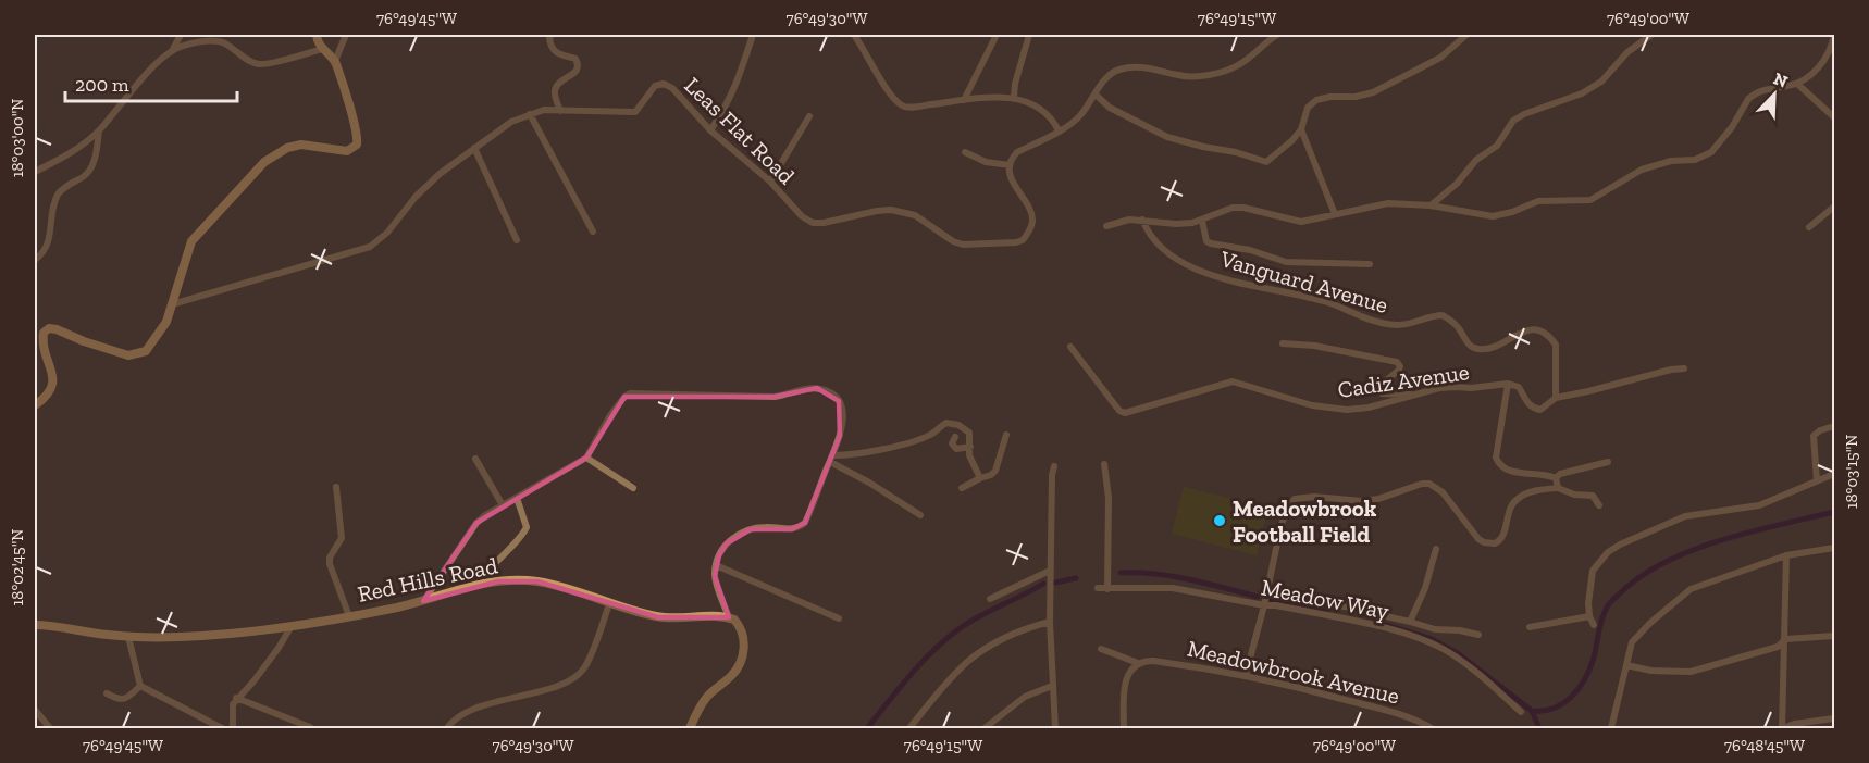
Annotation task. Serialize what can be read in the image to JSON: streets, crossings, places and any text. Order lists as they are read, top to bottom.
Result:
{
  "streets": {
    "main road": ["Red Hills Road"],
    "street": [
      "Leas Flat Road",
      "Vanguard Avenue",
      "Cadiz Avenue",
      "Meadow Way",
      "Meadowbrook Avenue"
    ]
  },
  "places": ["Meadowbrook Football Field"],
  "scale_bar": "200 m",
  "north": "top right",
  "coordinates": [
    "76°49'45\"W",
    "76°49'30\"W",
    "76°49'15\"W",
    "76°49'00\"W",
    "18°03'00\"N",
    "18°03'15\"N",
    "18°02'45\"N",
    "76°48'45\"W"
  ]
}
